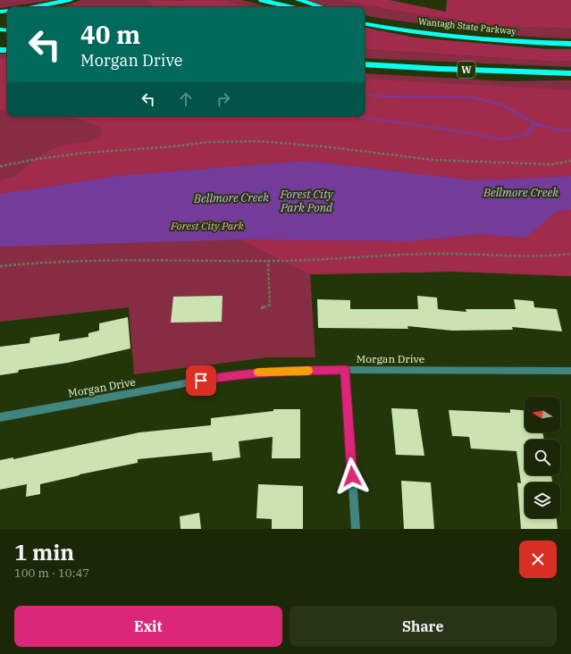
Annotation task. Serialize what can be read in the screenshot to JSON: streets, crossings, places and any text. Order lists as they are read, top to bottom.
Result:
{
  "streets": {
    "highway": ["Wantagh State Parkway", "W"],
    "street": ["Morgan Drive"]
  },
  "water": ["Bellmore Creek", "Forest City Park Pond"],
  "parks": ["Forest City Park"],
  "north": "left",
  "page": {
    "turn": ["40 m", "Morgan Drive"],
    "heading": ["1 min", "100 m · 10:47"],
    "buttons": ["Exit", "Share"]
  }
}
